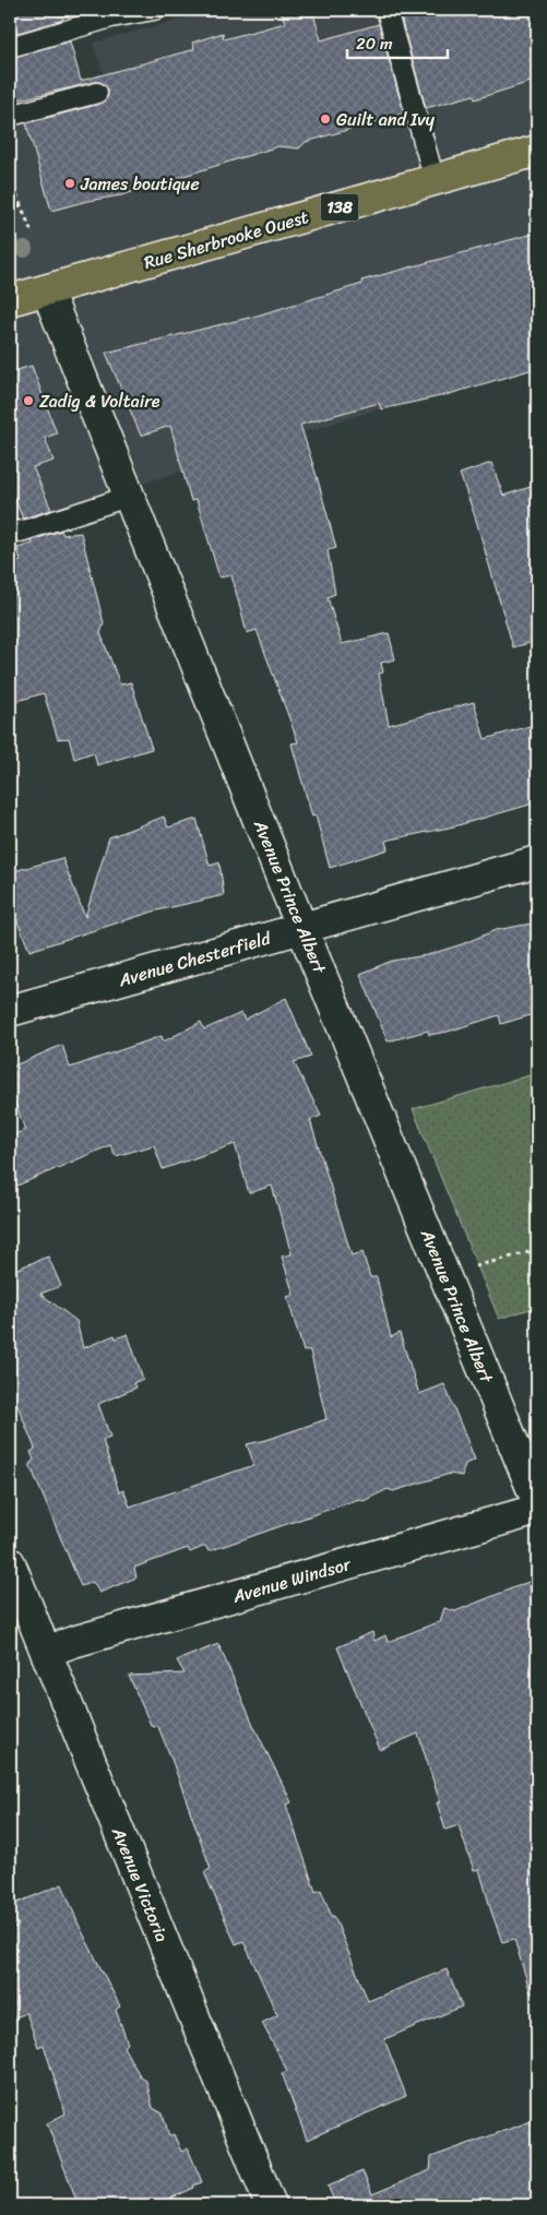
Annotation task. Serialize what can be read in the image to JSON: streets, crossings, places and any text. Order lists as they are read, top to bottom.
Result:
{
  "streets": {
    "main road": ["138", "Rue Sherbrooke Ouest"],
    "street": [
      "Avenue Prince Albert",
      "Avenue Chesterfield",
      "Avenue Windsor",
      "Avenue Victoria"
    ]
  },
  "crossings": [
    ["Rue Sherbrooke Ouest", "Avenue Prince Albert"],
    ["Avenue Prince Albert", "Avenue Chesterfield"],
    ["Avenue Windsor", "Avenue Victoria"]
  ],
  "places": ["Guilt and Ivy", "James boutique", "Zadig & Voltaire"],
  "scale_bar": "20 m"
}
